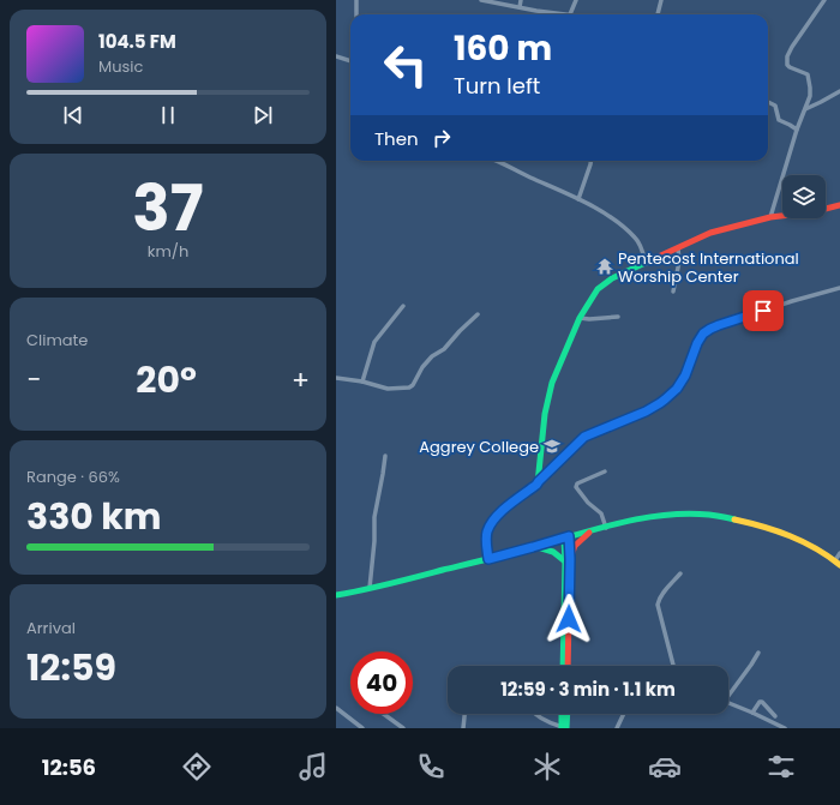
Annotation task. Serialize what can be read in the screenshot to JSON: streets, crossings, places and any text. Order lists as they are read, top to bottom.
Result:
{
  "places": {
    "temple": ["Pentecost International Worship Center"],
    "school or university": ["Aggrey College"]
  },
  "page": {
    "turn": ["160 m", "Turn left"],
    "song": ["104.5 FM", "Music"],
    "then": "Then",
    "tile": [
      ["37", "km/h"],
      "Climate",
      ["Range · 66%", "330 km"],
      ["Arrival", "12:59"]
    ],
    "heat": ["−", "20°", "+"],
    "limit": "40",
    "trip": "12:59 · 3 min · 1.1 km",
    "tabs": "12:56"
  }
}
